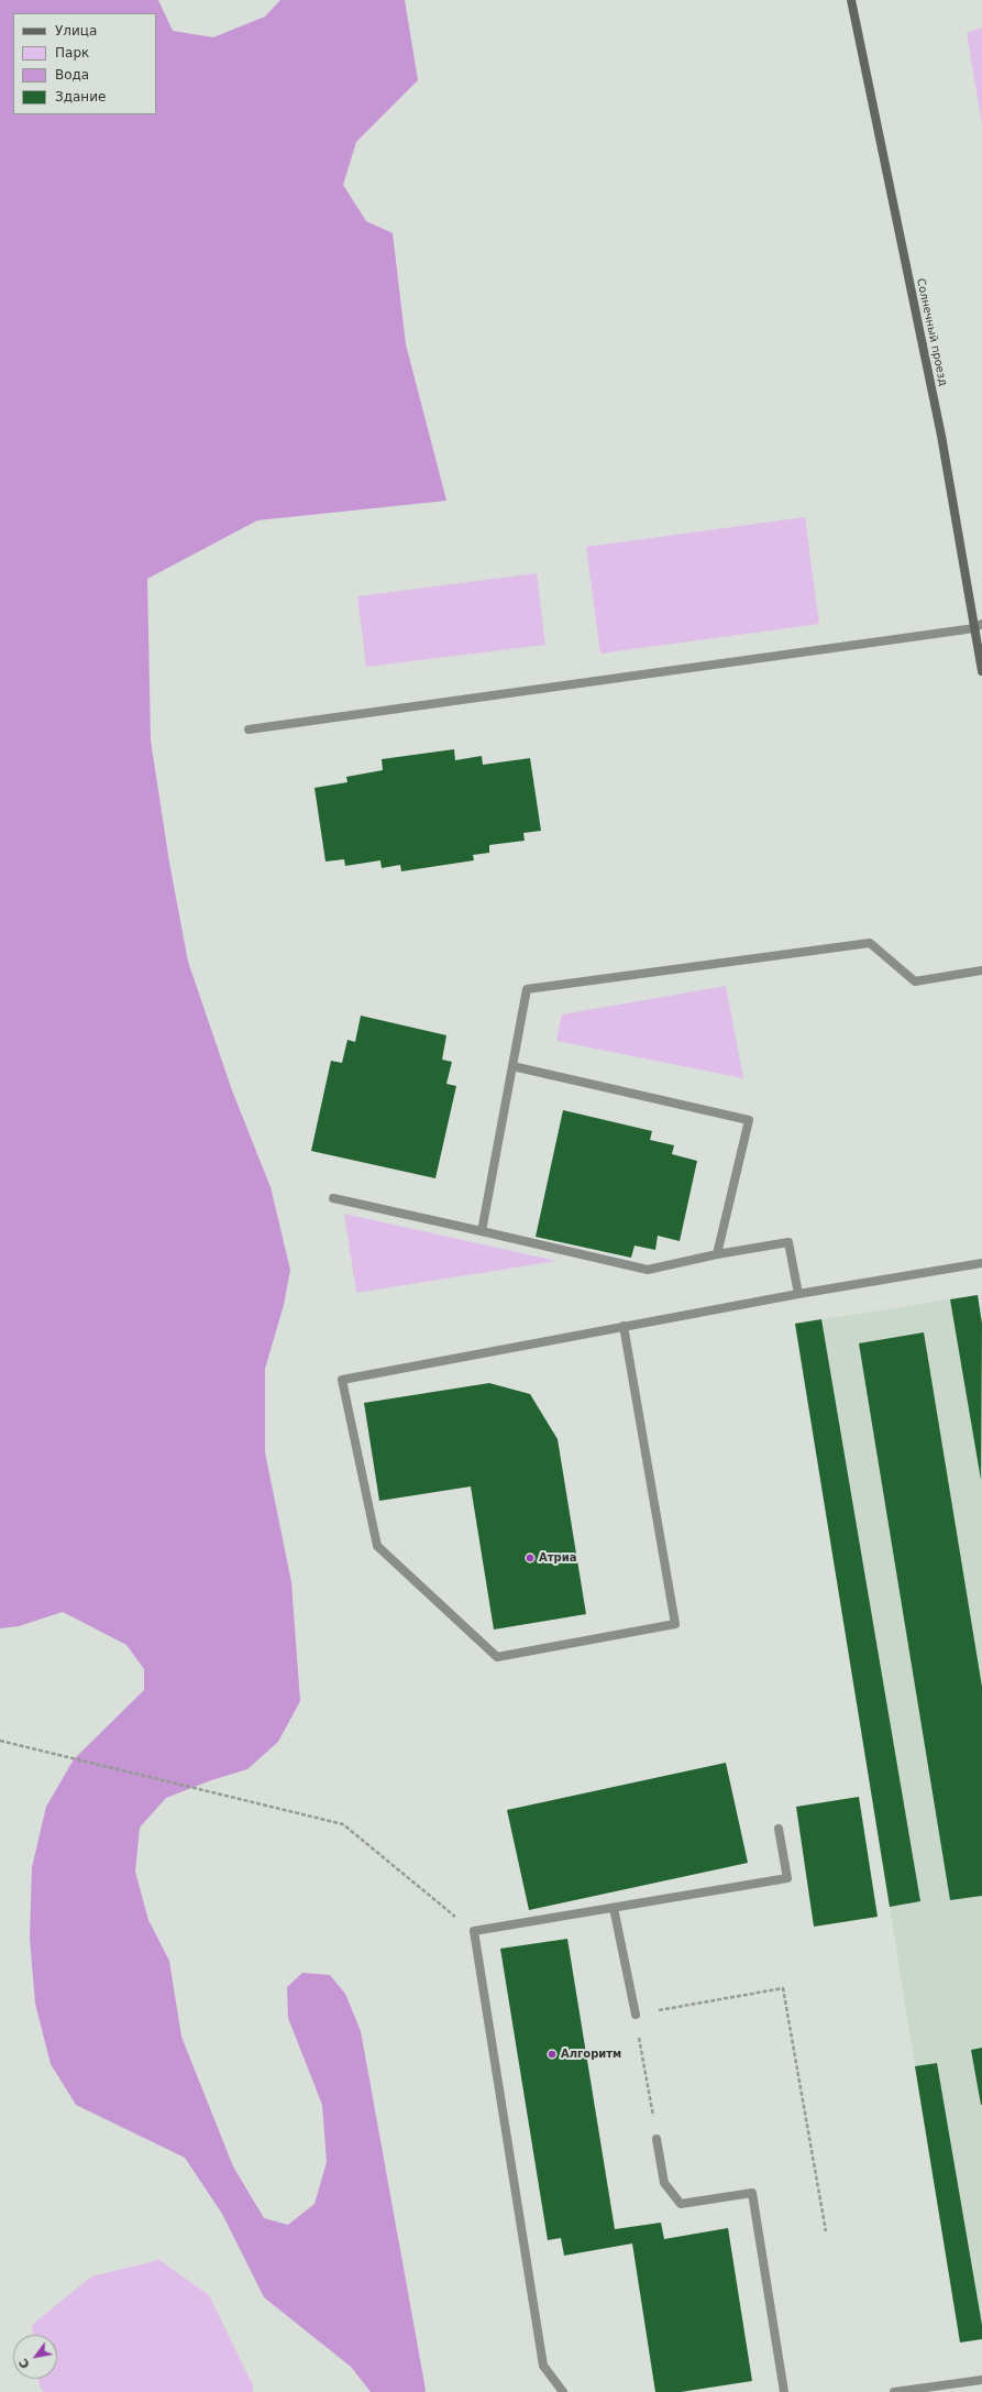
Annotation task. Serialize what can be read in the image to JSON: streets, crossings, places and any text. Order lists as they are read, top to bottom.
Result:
{
  "streets": {
    "street": ["Солнечный проезд"]
  },
  "places": ["Атриа", "Алгоритм"],
  "legend": [
    "Улица",
    "Парк",
    "Вода",
    "Здание"
  ],
  "north": "bottom left"
}
